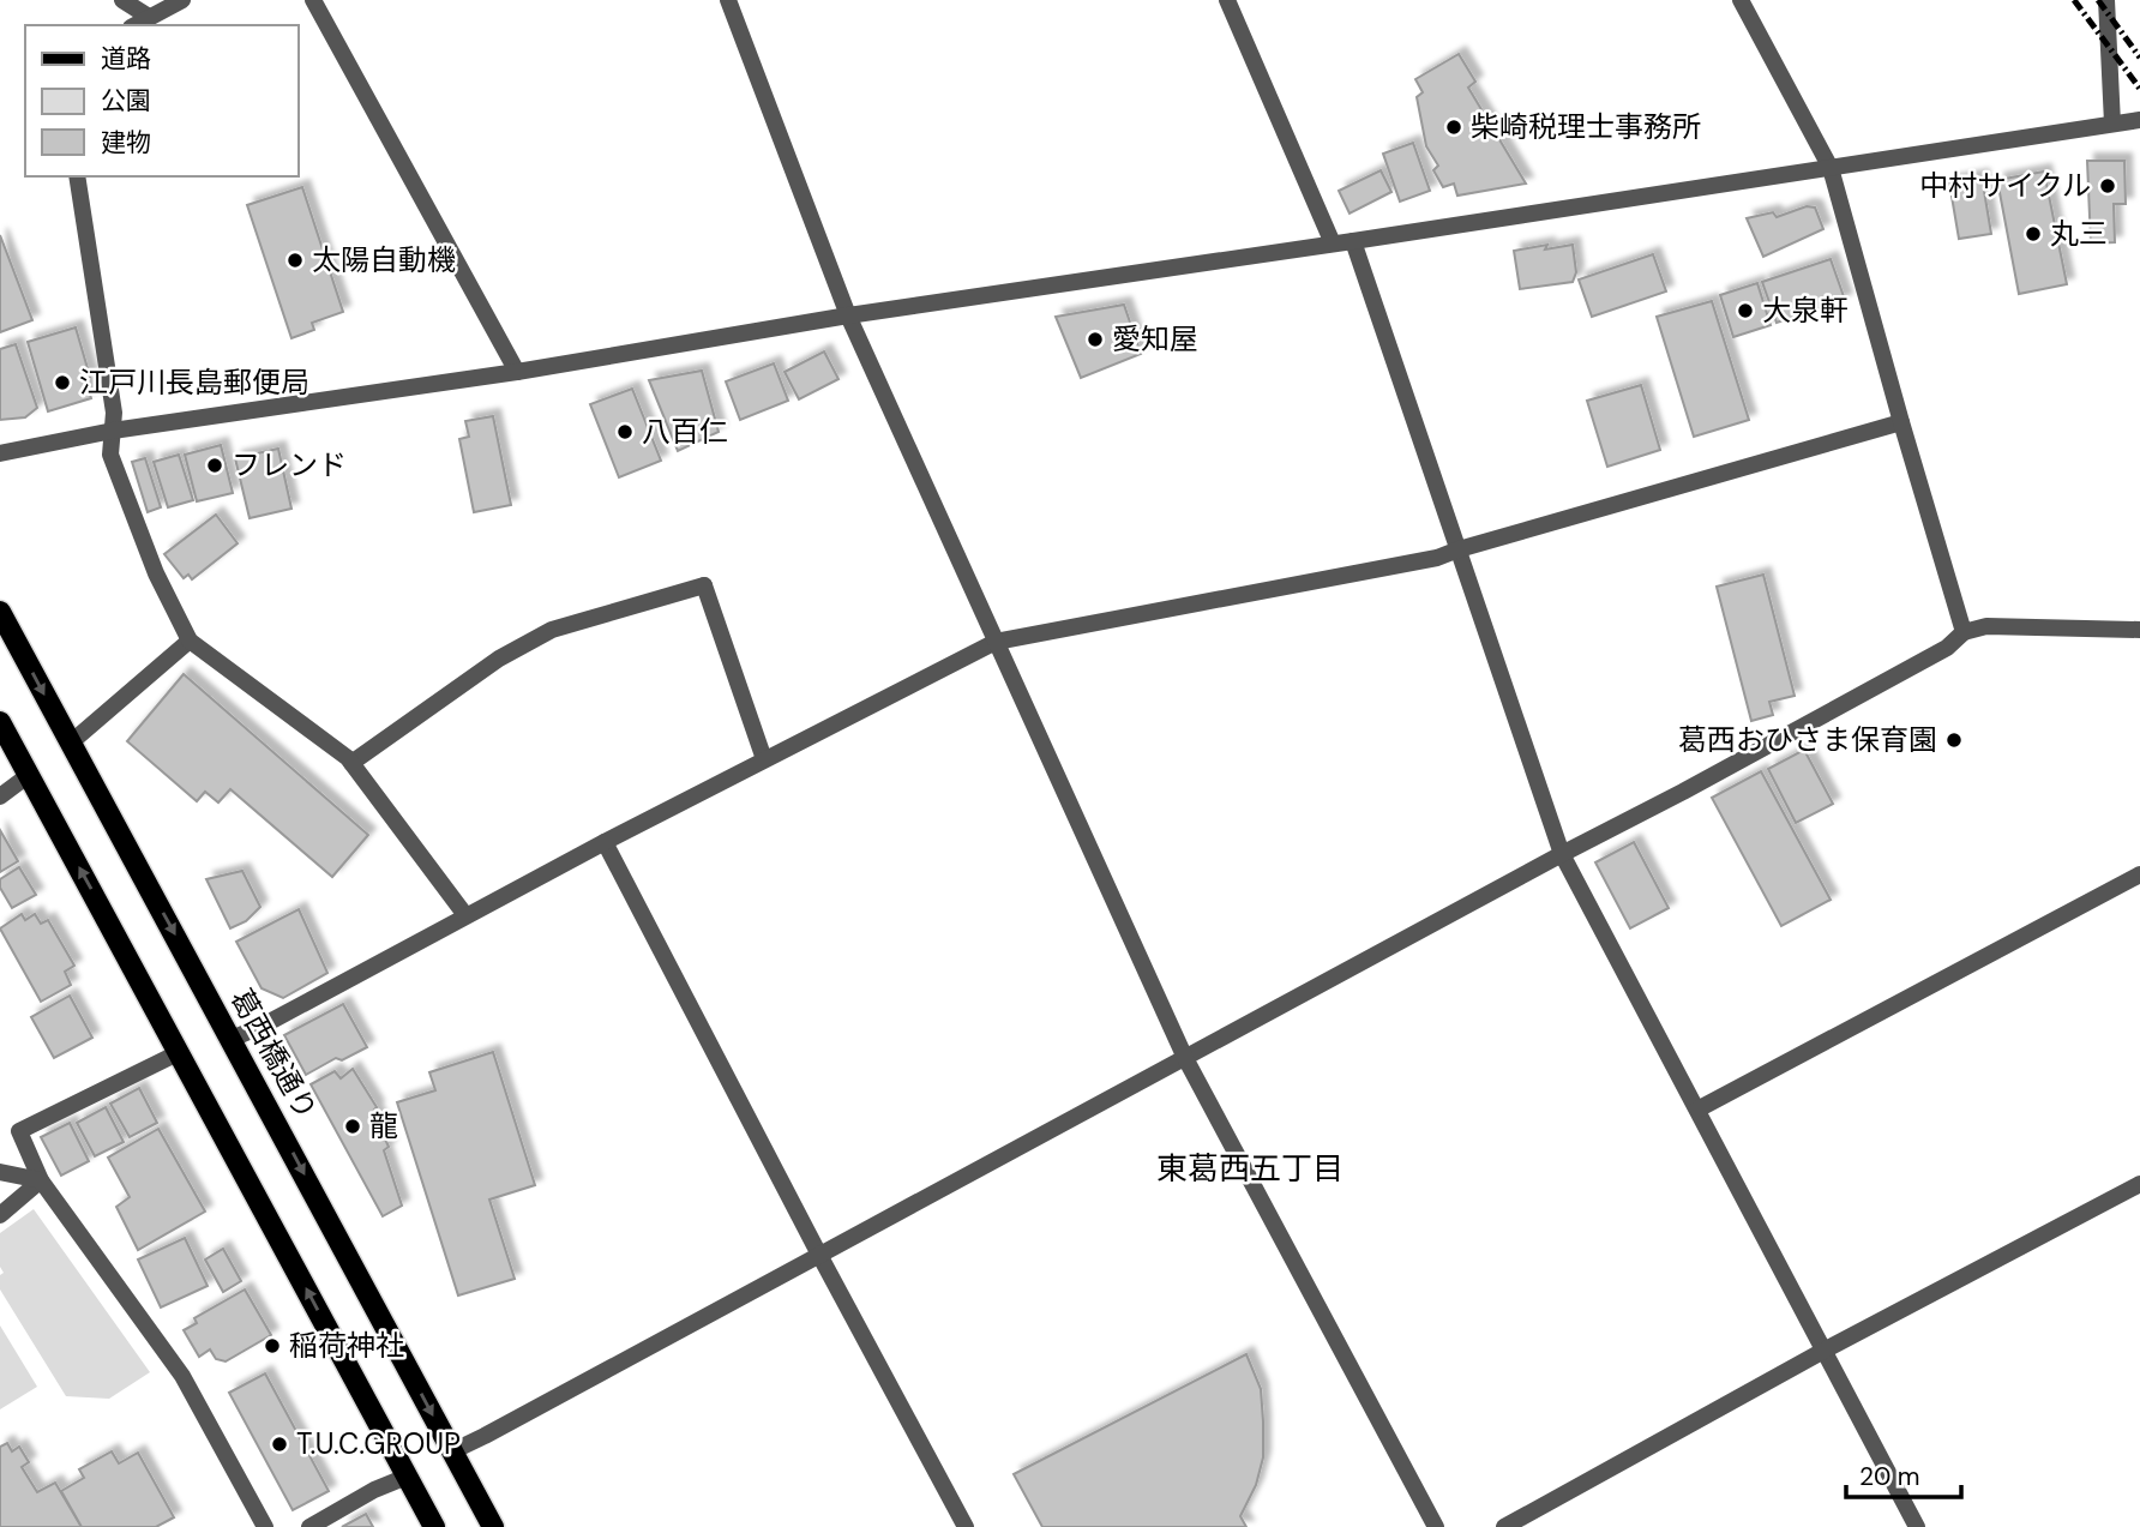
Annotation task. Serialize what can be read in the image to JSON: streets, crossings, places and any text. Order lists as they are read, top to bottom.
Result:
{
  "streets": {
    "main road": ["葛西橋通り"]
  },
  "districts": ["東葛西五丁目"],
  "places": [
    "柴崎税理士事務所",
    "中村サイクル",
    "丸三",
    "太陽自動機",
    "大泉軒",
    "愛知屋",
    "江戸川長島郵便局",
    "八百仁",
    "フレンド",
    "葛西おひさま保育園",
    "龍",
    "稲荷神社",
    "T.U.C.GROUP"
  ],
  "legend": ["道路", "公園", "建物"],
  "scale_bar": "20 m"
}
